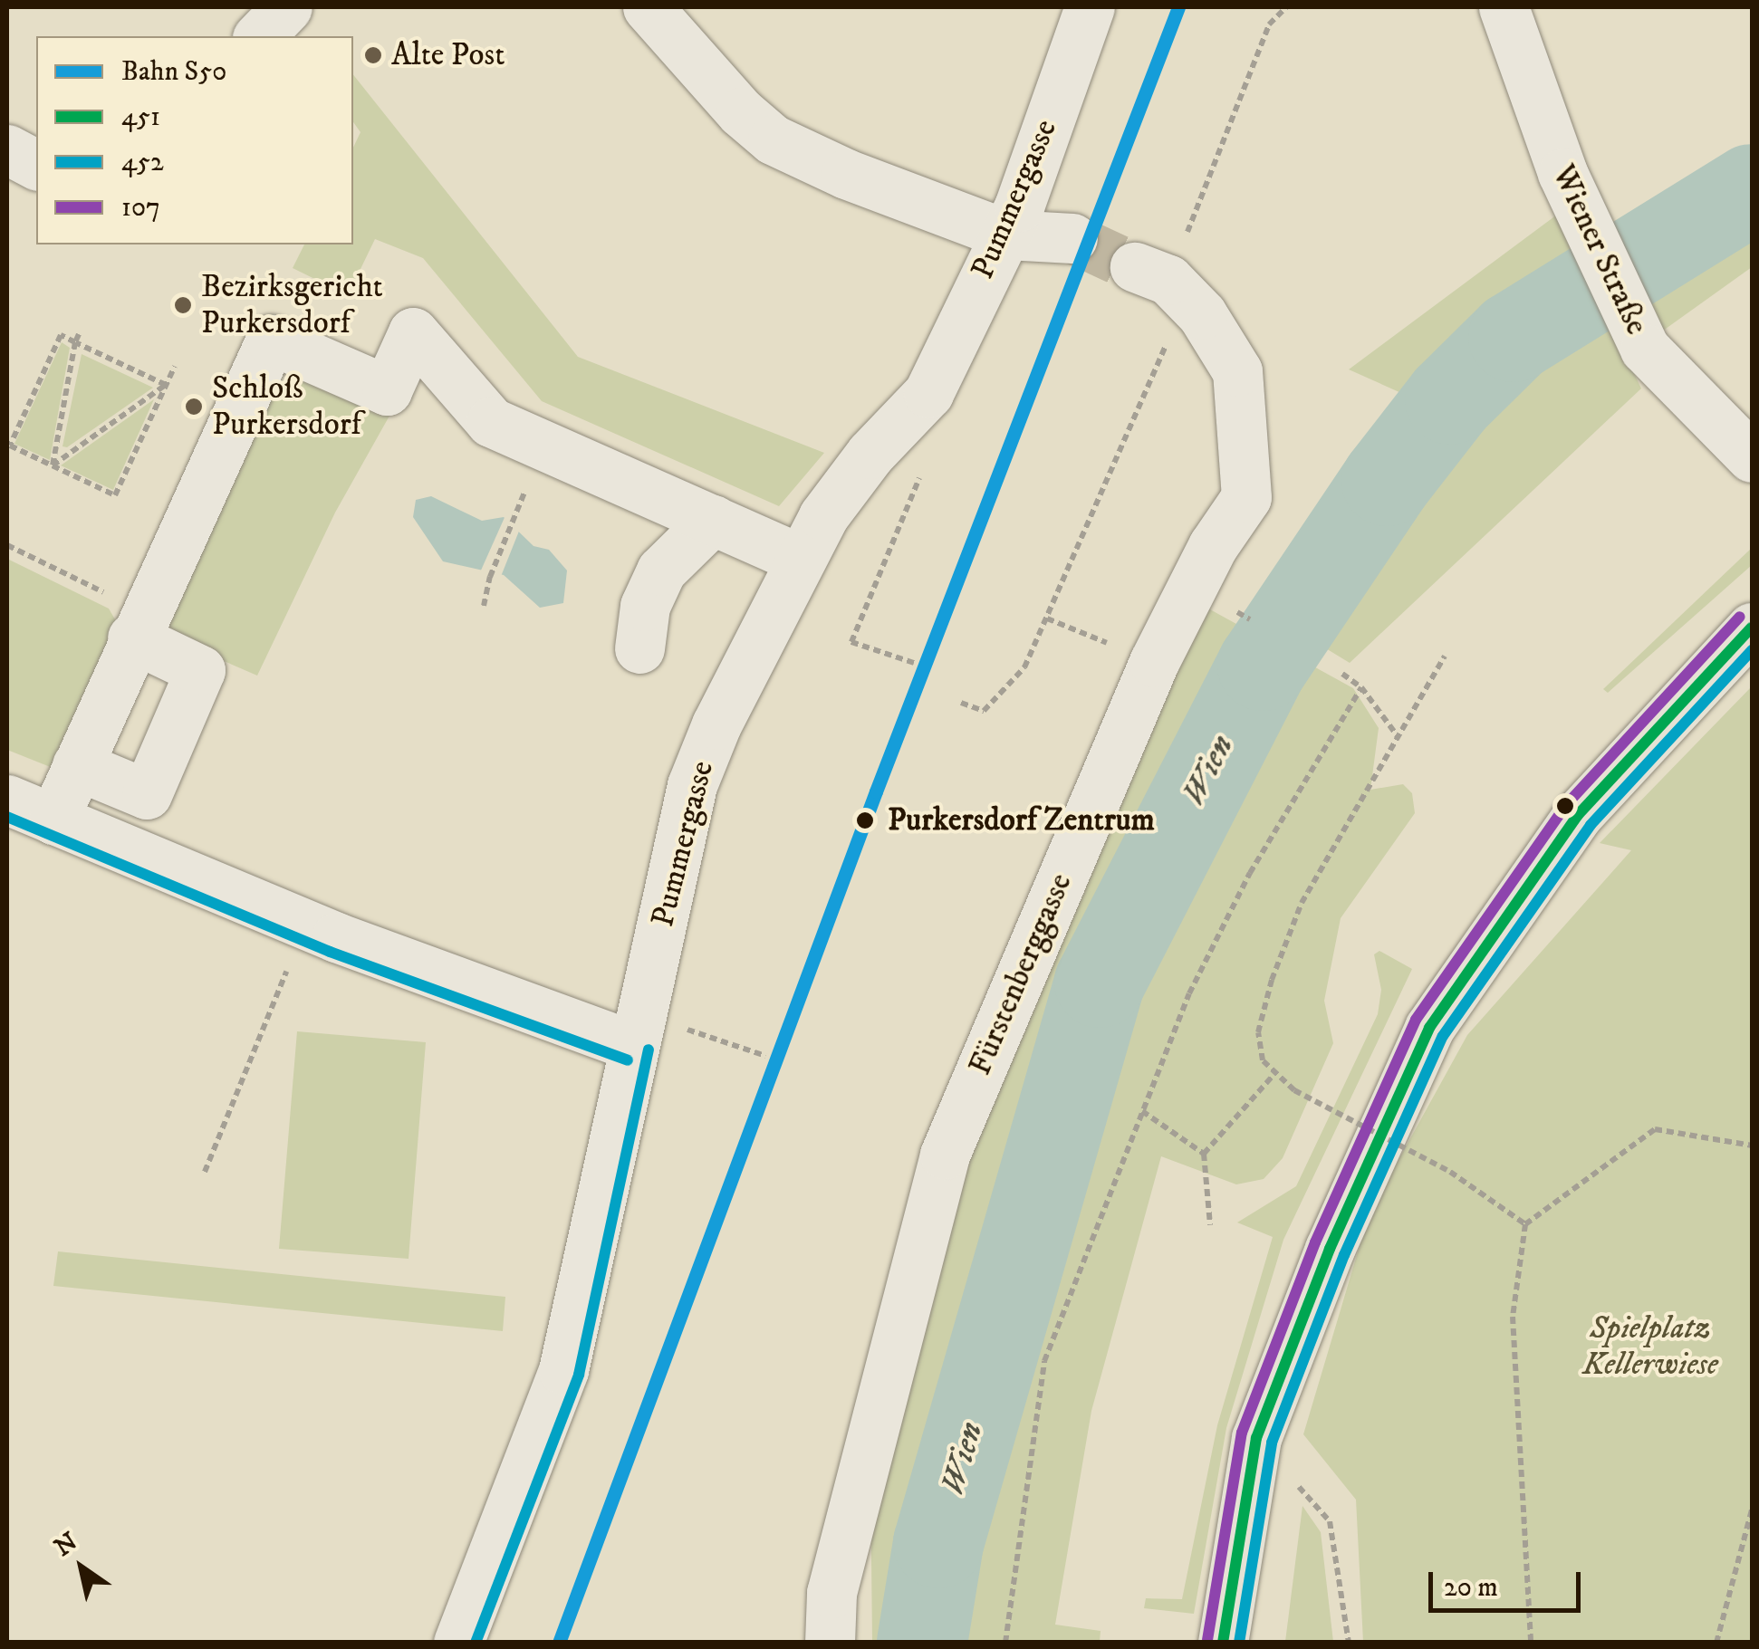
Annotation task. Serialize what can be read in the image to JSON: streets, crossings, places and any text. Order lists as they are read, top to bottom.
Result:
{
  "streets": {
    "street": ["Pummergasse", "Wiener Straße", "Fürstenberggasse"]
  },
  "water": ["Wien"],
  "parks": ["Spielplatz Kellerwiese"],
  "places": [
    "Alte Post",
    "Bezirksgericht Purkersdorf",
    "Schloß Purkersdorf",
    "Purkersdorf Zentrum"
  ],
  "lines": [
    "rail line S50",
    "transit line 107",
    "transit line 451",
    "transit line 452"
  ],
  "legend": [
    "Bahn S50",
    "451",
    "452",
    "107"
  ],
  "scale_bar": "20 m",
  "north": "top left"
}
